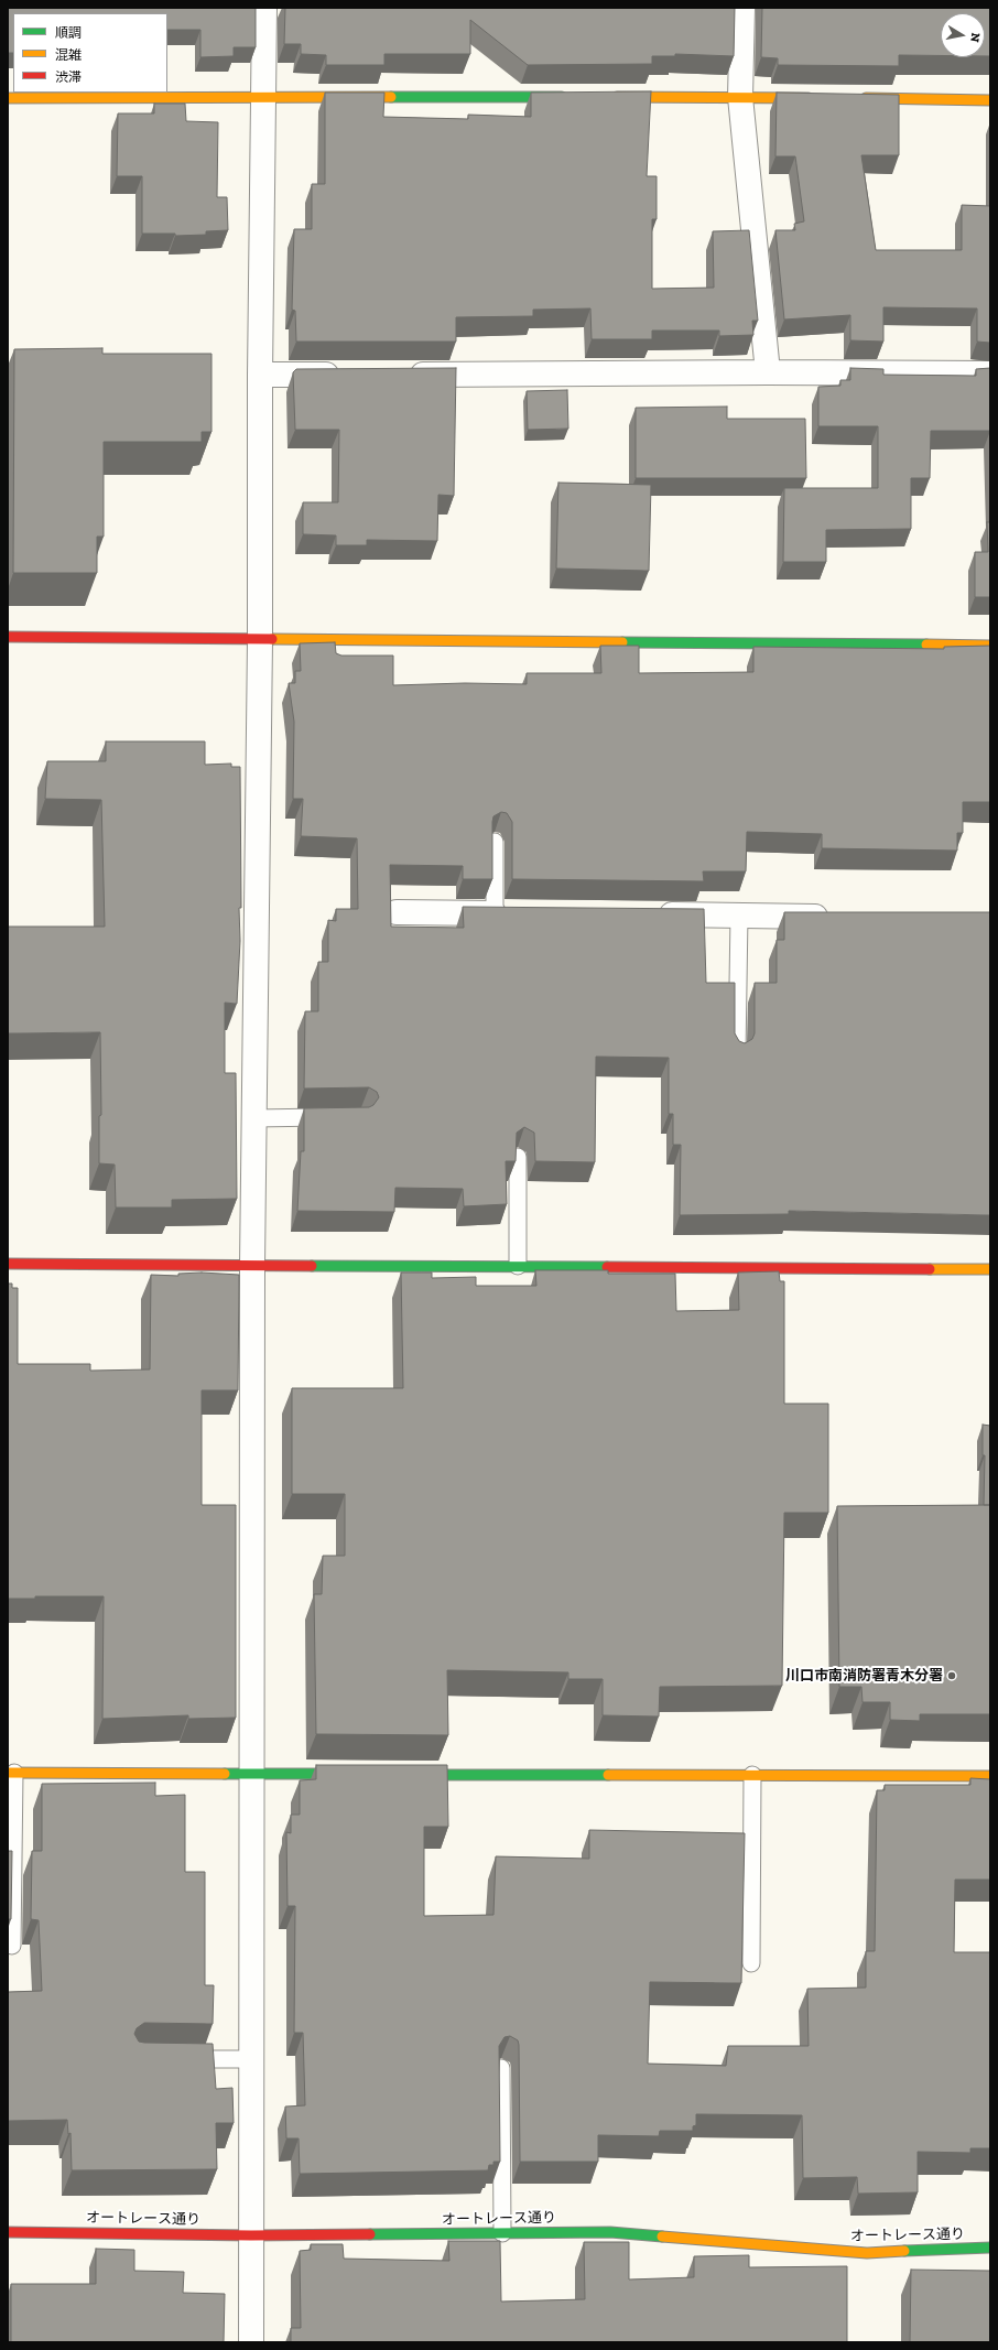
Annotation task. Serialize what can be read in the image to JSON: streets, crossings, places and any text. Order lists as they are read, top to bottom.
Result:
{
  "streets": {
    "street": ["オートレース通り"]
  },
  "places": ["川口市南消防署青木分署"],
  "legend": ["順調", "混雑", "渋滞"],
  "north": "right"
}
